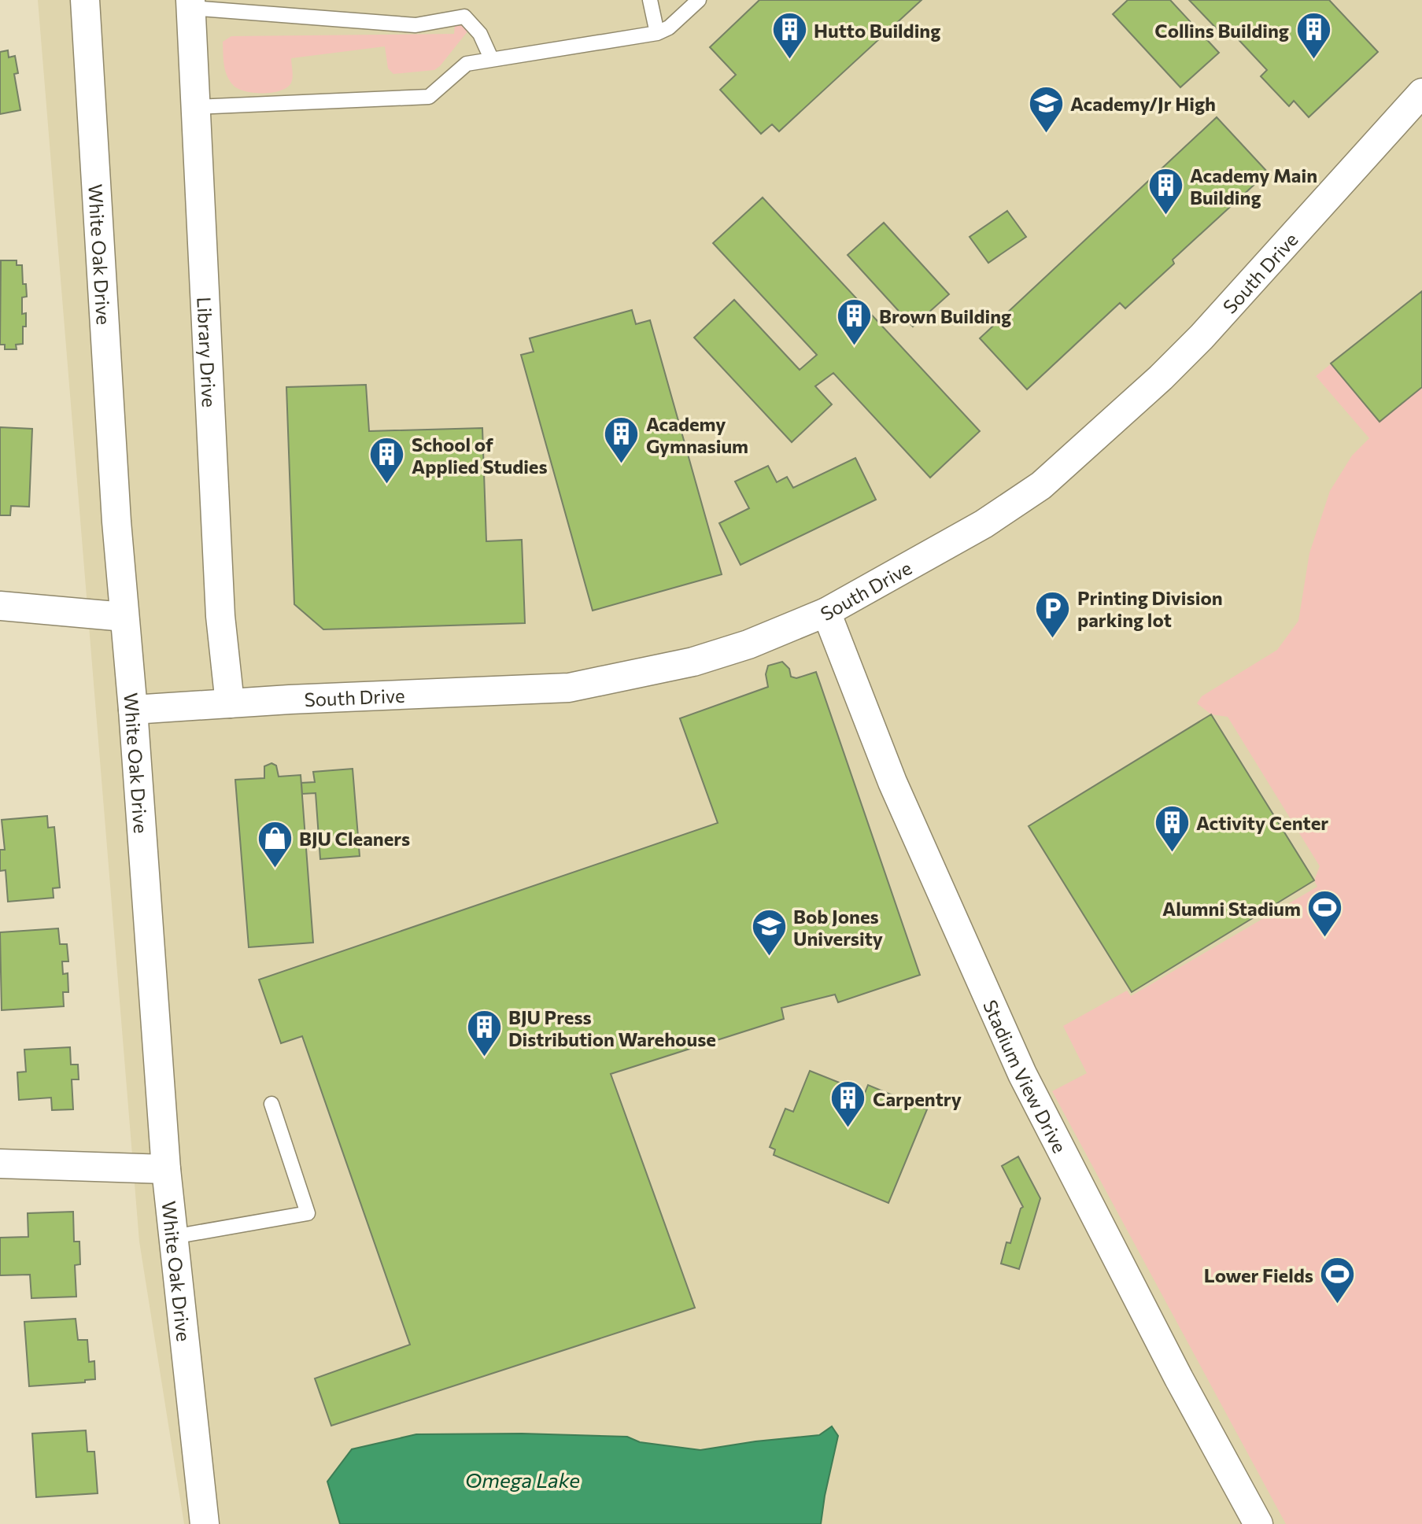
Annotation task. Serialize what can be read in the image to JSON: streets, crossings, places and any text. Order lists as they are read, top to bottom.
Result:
{
  "streets": {
    "street": [
      "White Oak Drive",
      "South Drive",
      "Library Drive",
      "Stadium View Drive"
    ]
  },
  "crossings": [
    ["White Oak Drive", "South Drive"],
    ["South Drive", "Library Drive"],
    ["South Drive", "Stadium View Drive"]
  ],
  "water": ["Omega Lake"],
  "places": {
    "building": [
      "Hutto Building",
      "Collins Building",
      "Academy Main Building",
      "Brown Building",
      "Academy Gymnasium",
      "School of Applied Studies",
      "Activity Center",
      "BJU Press Distribution Warehouse",
      "Carpentry"
    ],
    "school or university": ["Academy/Jr High", "Bob Jones University"],
    "parking": ["Printing Division parking lot"],
    "shop": ["BJU Cleaners"],
    "sports": ["Alumni Stadium", "Lower Fields"]
  }
}
